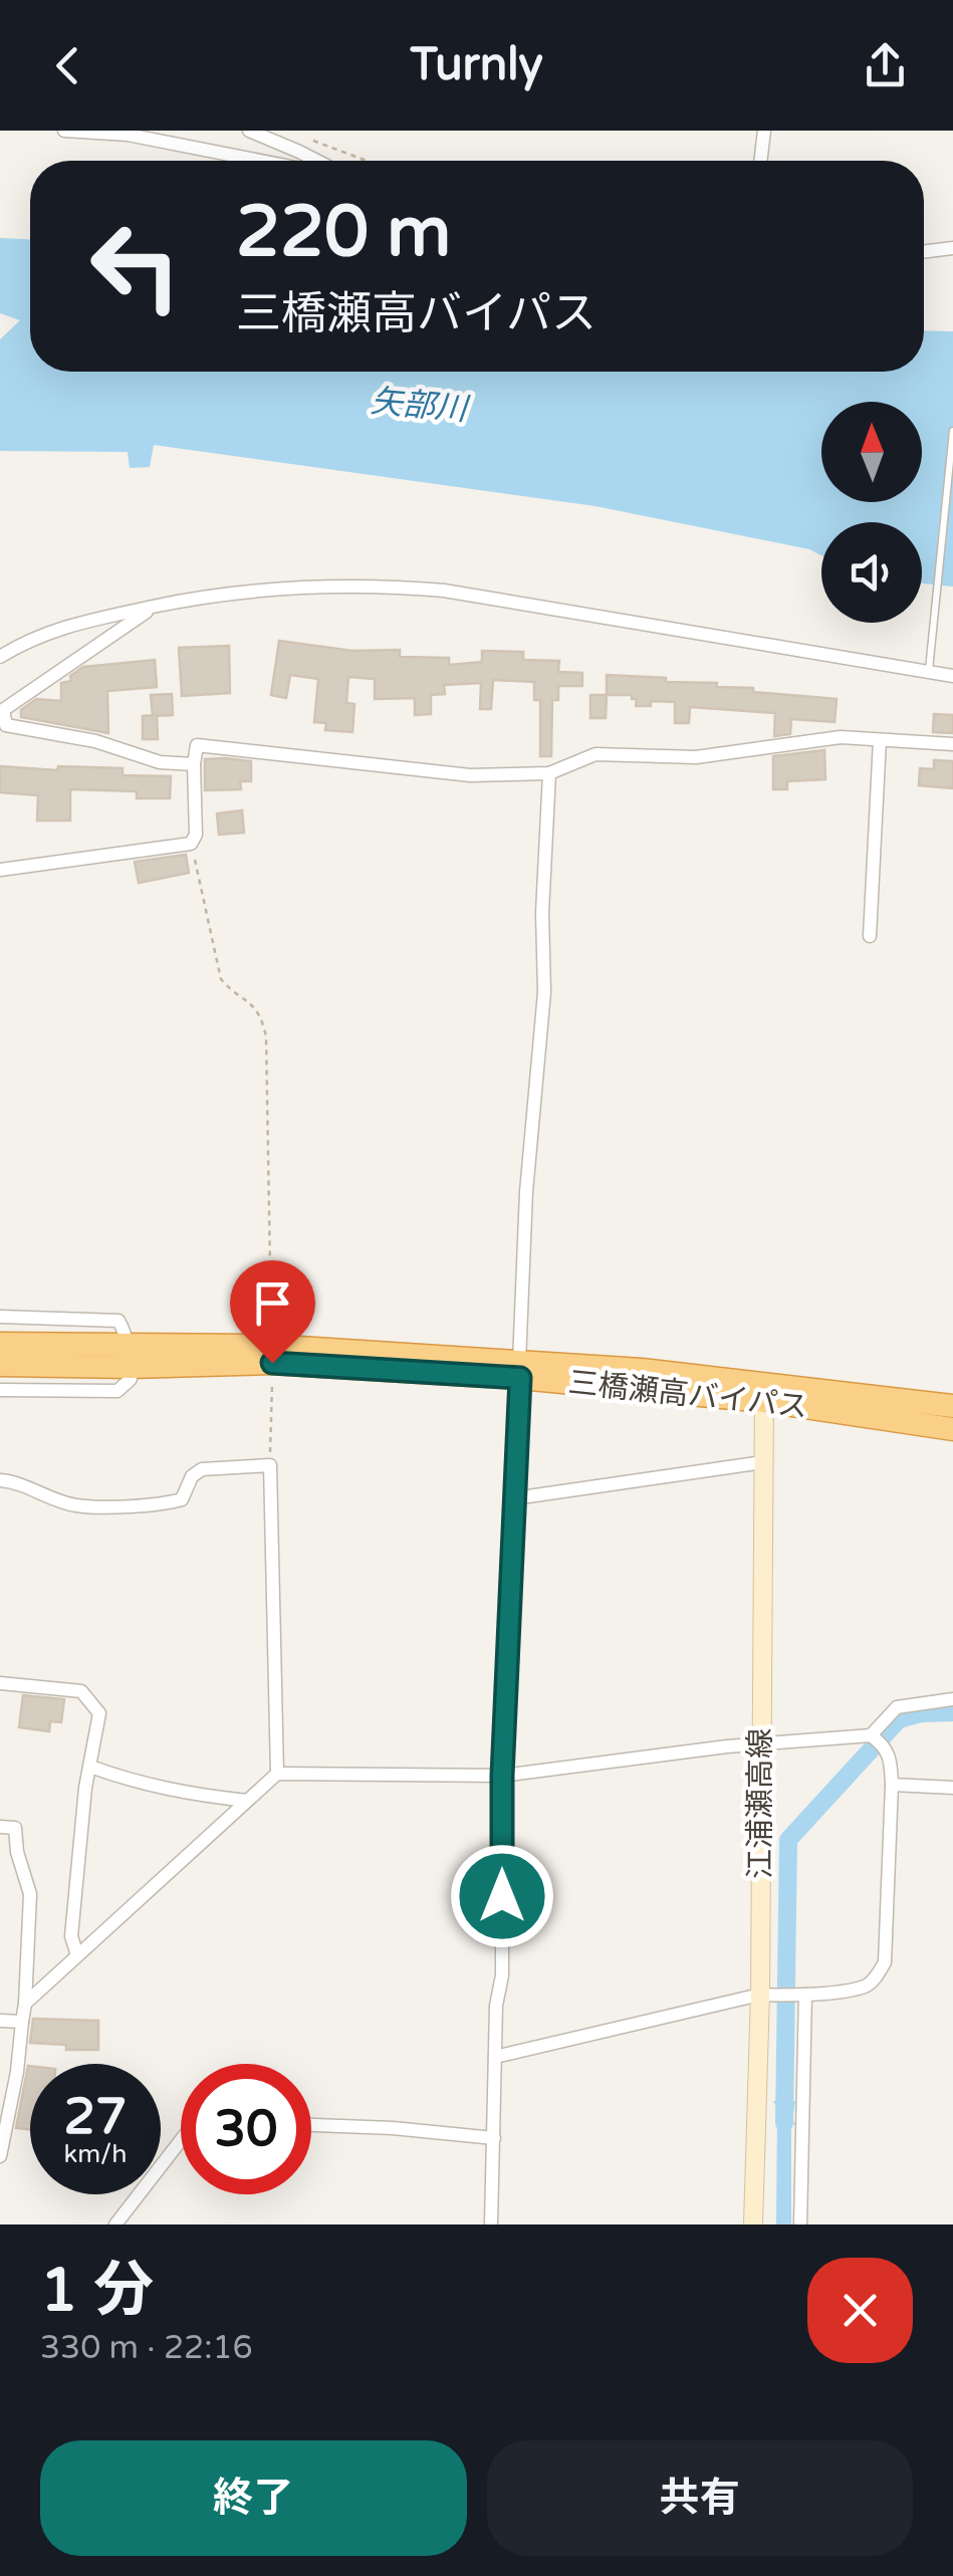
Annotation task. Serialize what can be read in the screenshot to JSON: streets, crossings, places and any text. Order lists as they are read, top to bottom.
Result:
{
  "streets": {
    "highway": ["三橋瀬高バイパス"],
    "main road": ["江浦瀬高線"]
  },
  "crossings": [
    ["三橋瀬高バイパス", "江浦瀬高線"]
  ],
  "water": ["矢部川"],
  "north": "top",
  "page": {
    "header": "Turnly",
    "turn": ["220 m", "三橋瀬高バイパス"],
    "speed": "27 km/h",
    "limit": "30",
    "heading": ["1 分", "330 m · 22:16"],
    "buttons": ["終了", "共有"]
  }
}
